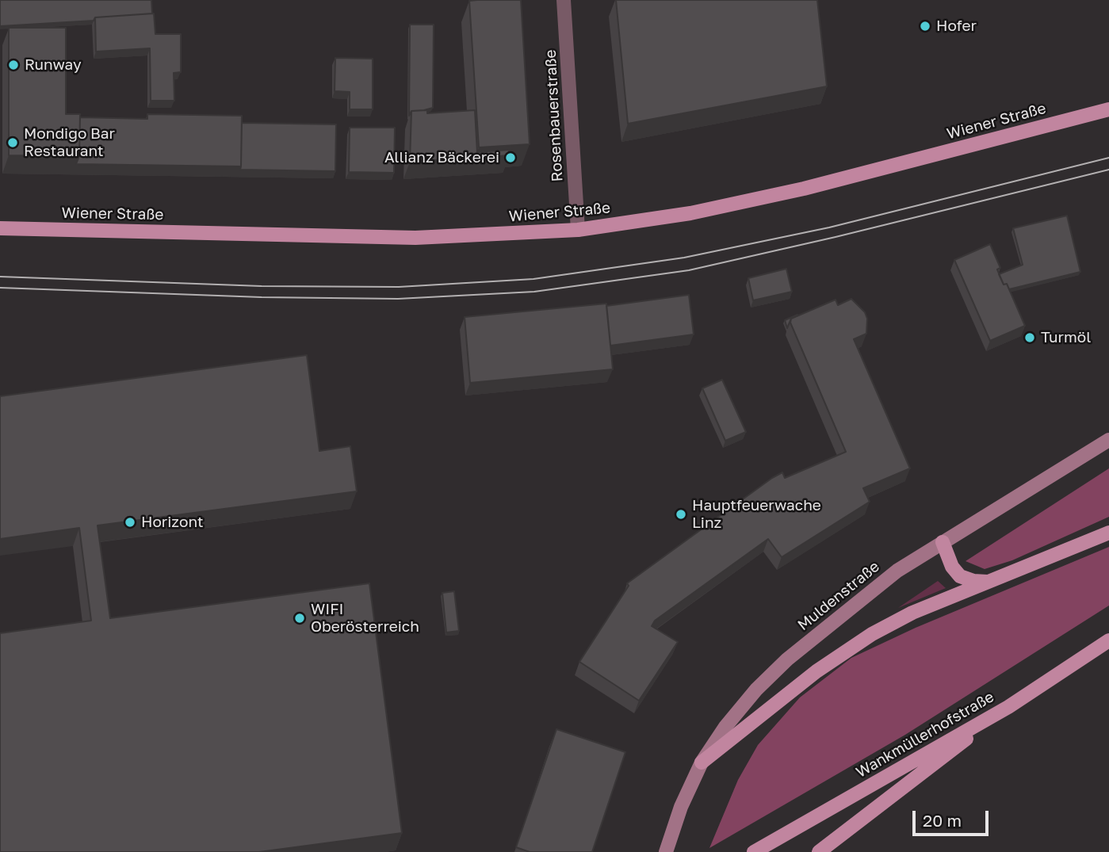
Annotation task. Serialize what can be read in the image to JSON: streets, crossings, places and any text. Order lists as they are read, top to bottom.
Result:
{
  "streets": {
    "main road": ["Wiener Straße", "Muldenstraße", "Wankmüllerhofstraße"],
    "street": ["Rosenbauerstraße"]
  },
  "crossings": [
    ["Rosenbauerstraße", "Wiener Straße"]
  ],
  "places": [
    "Hofer",
    "Runway",
    "Mondigo Bar Restaurant",
    "Allianz Bäckerei",
    "Turmöl",
    "Hauptfeuerwache Linz",
    "Horizont",
    "WIFI Oberösterreich"
  ],
  "scale_bar": "20 m"
}
